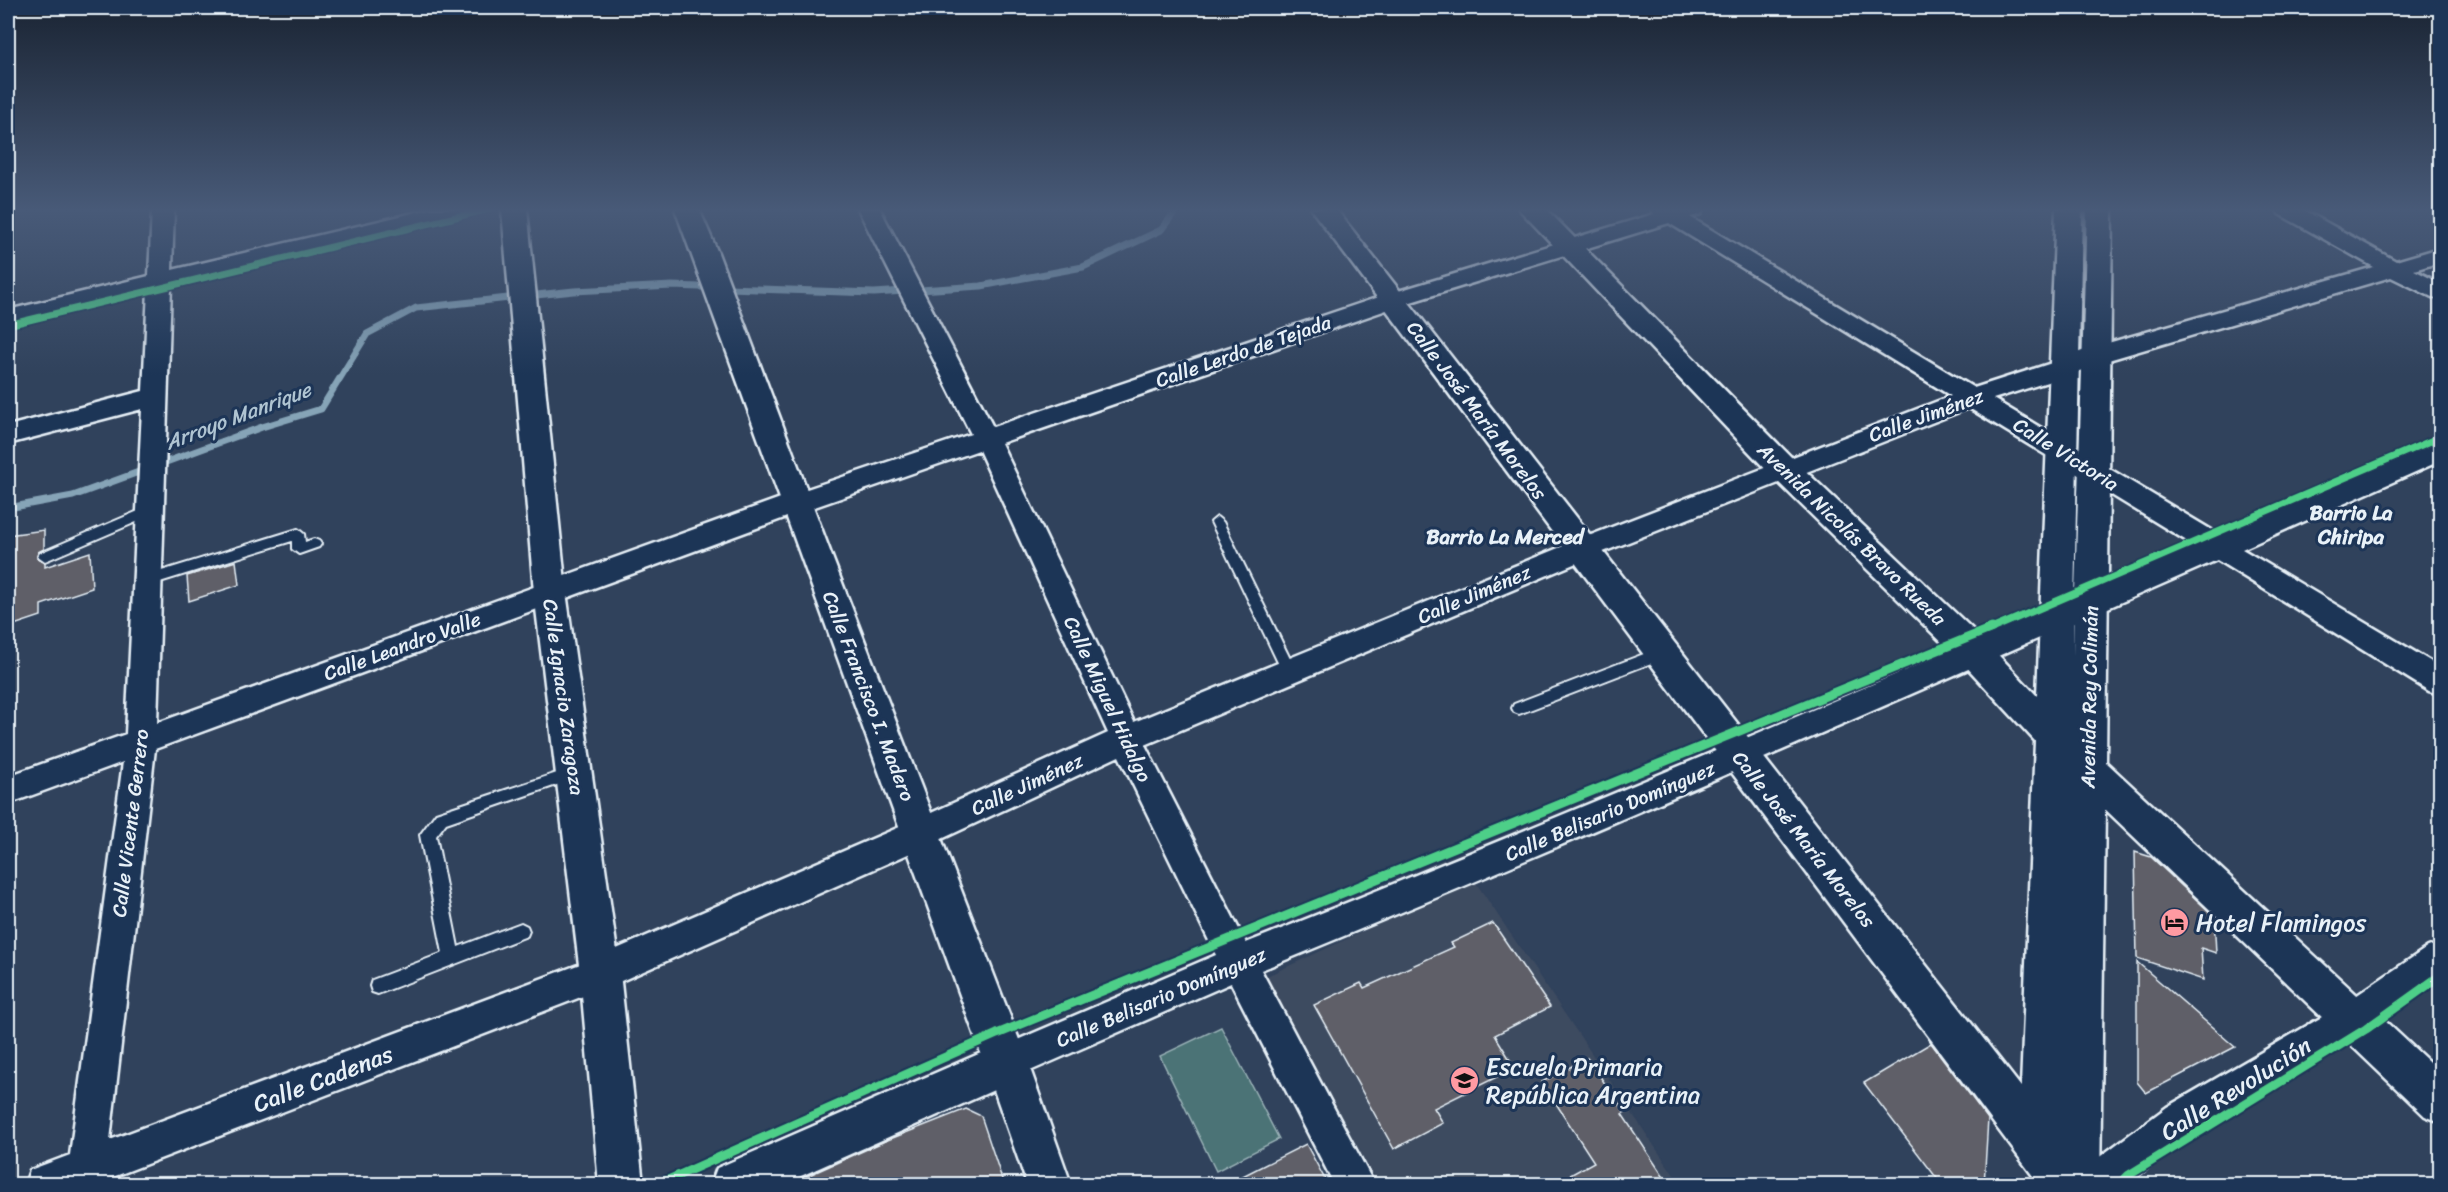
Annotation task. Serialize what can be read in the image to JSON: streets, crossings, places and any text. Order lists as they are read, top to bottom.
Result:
{
  "streets": {
    "street": [
      "Calle Lerdo de Tejada",
      "Calle José María Morelos",
      "Calle Jiménez",
      "Calle Victoria",
      "Avenida Nicolás Bravo Rueda",
      "Calle Leandro Valle",
      "Calle Francisco I. Madero",
      "Calle Ignacio Zaragoza",
      "Avenida Rey Colimán",
      "Calle Miguel Hidalgo",
      "Calle Belisario Domínguez",
      "Calle Vicente Gerrero",
      "Calle Cadenas",
      "Calle Revolución"
    ]
  },
  "crossings": [
    ["Calle Lerdo de Tejada", "Calle José María Morelos"],
    ["Calle Lerdo de Tejada", "Calle Leandro Valle"],
    ["Calle Lerdo de Tejada", "Calle Francisco I. Madero"],
    ["Calle Lerdo de Tejada", "Calle Miguel Hidalgo"],
    ["Calle José María Morelos", "Calle Jiménez"],
    ["Calle José María Morelos", "Avenida Rey Colimán"],
    ["Calle José María Morelos", "Calle Belisario Domínguez"],
    ["Calle Jiménez", "Calle Victoria"],
    ["Calle Jiménez", "Avenida Nicolás Bravo Rueda"],
    ["Calle Jiménez", "Calle Francisco I. Madero"],
    ["Calle Jiménez", "Calle Ignacio Zaragoza"],
    ["Calle Jiménez", "Avenida Rey Colimán"],
    ["Calle Jiménez", "Calle Miguel Hidalgo"],
    ["Calle Jiménez", "Calle Cadenas"],
    ["Calle Victoria", "Avenida Rey Colimán"],
    ["Calle Victoria", "Calle Belisario Domínguez"],
    ["Avenida Nicolás Bravo Rueda", "Avenida Rey Colimán"],
    ["Avenida Nicolás Bravo Rueda", "Calle Belisario Domínguez"],
    ["Avenida Nicolás Bravo Rueda", "Calle Revolución"],
    ["Calle Leandro Valle", "Calle Francisco I. Madero"],
    ["Calle Leandro Valle", "Calle Ignacio Zaragoza"],
    ["Calle Leandro Valle", "Calle Vicente Gerrero"],
    ["Calle Francisco I. Madero", "Calle Belisario Domínguez"],
    ["Calle Ignacio Zaragoza", "Calle Cadenas"],
    ["Avenida Rey Colimán", "Calle Belisario Domínguez"],
    ["Calle Miguel Hidalgo", "Calle Belisario Domínguez"],
    ["Calle Vicente Gerrero", "Calle Cadenas"]
  ],
  "districts": ["Barrio La Chiripa", "Barrio La Merced"],
  "water": ["Arroyo Manrique"],
  "places": {
    "hotel": ["Hotel Flamingos"],
    "school or university": ["Escuela Primaria República Argentina"]
  }
}
